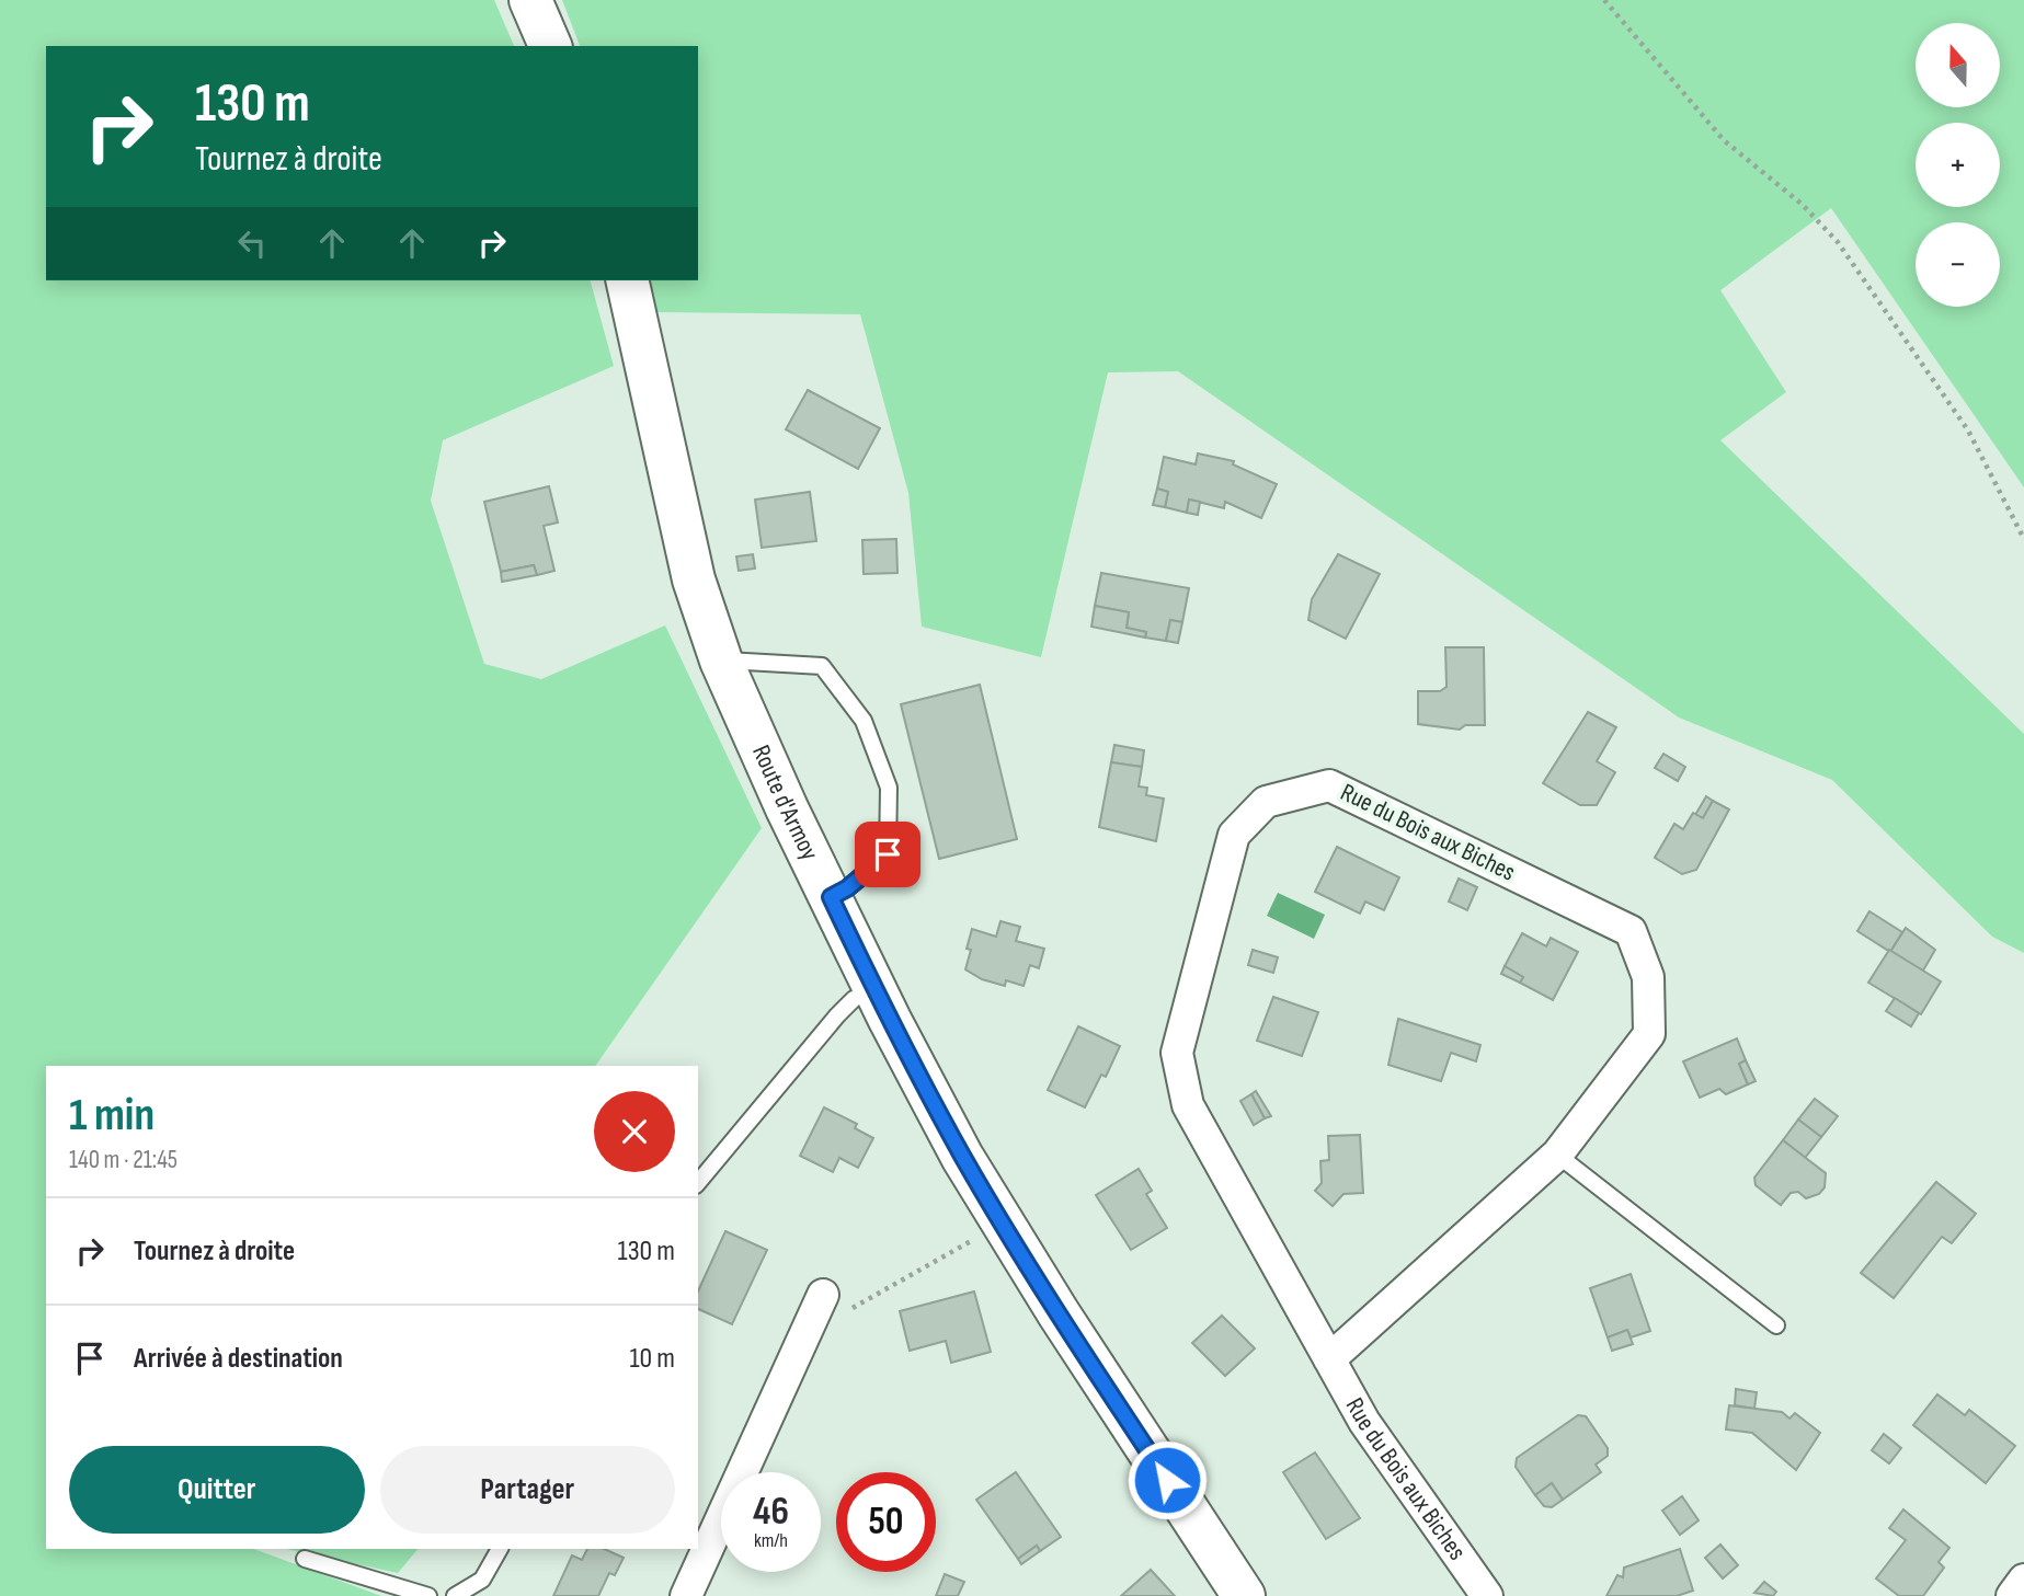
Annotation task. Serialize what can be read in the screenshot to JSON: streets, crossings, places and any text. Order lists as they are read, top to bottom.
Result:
{
  "streets": {
    "main road": ["Route d'Armoy"],
    "street": ["Rue du Bois aux Biches"]
  },
  "north": "top",
  "page": {
    "map_buttons": ["+", "−"],
    "turn": ["130 m", "Tournez à droite"],
    "heading": ["1 min", "140 m · 21:45"],
    "list": [
      {
        "name": "Tournez à droite",
        "value": "130 m"
      },
      {
        "name": "Arrivée à destination",
        "value": "10 m"
      }
    ],
    "buttons": ["Quitter", "Partager"],
    "speed": "46 km/h",
    "limit": "50"
  }
}
